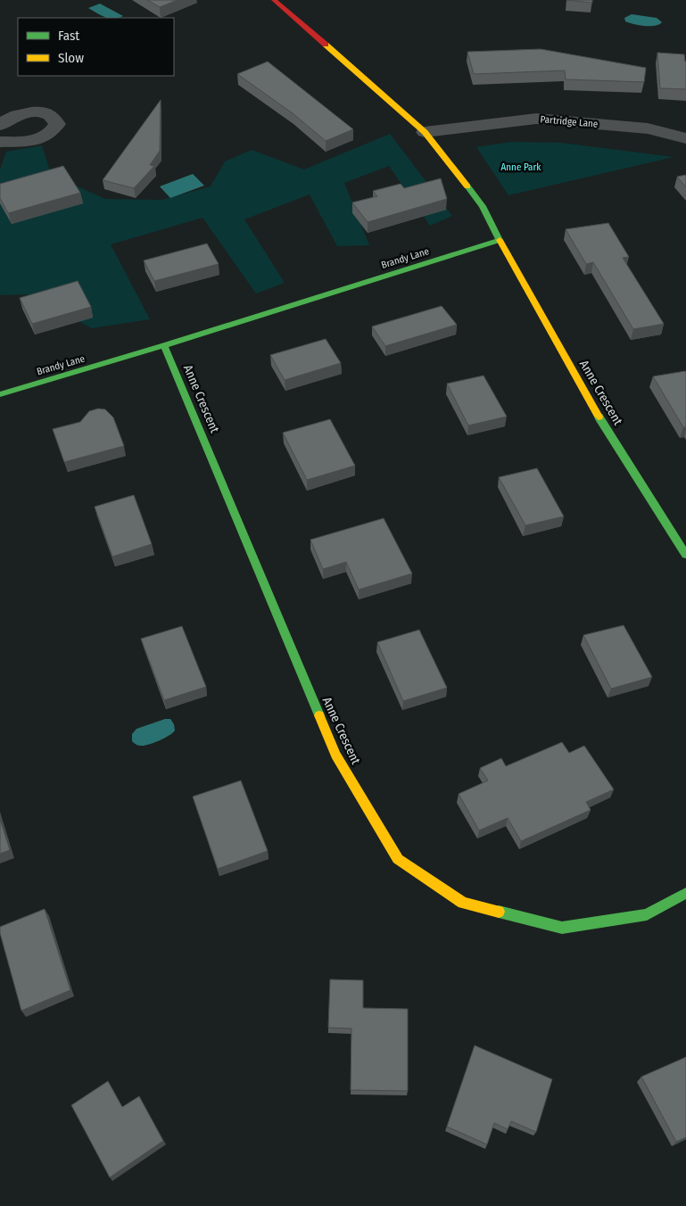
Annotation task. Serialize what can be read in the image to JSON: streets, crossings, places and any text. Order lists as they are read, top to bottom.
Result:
{
  "streets": {
    "street": ["Partridge Lane", "Brandy Lane", "Anne Crescent"]
  },
  "crossings": [
    ["Brandy Lane", "Anne Crescent"]
  ],
  "parks": ["Anne Park"],
  "legend": ["Fast", "Slow"]
}
